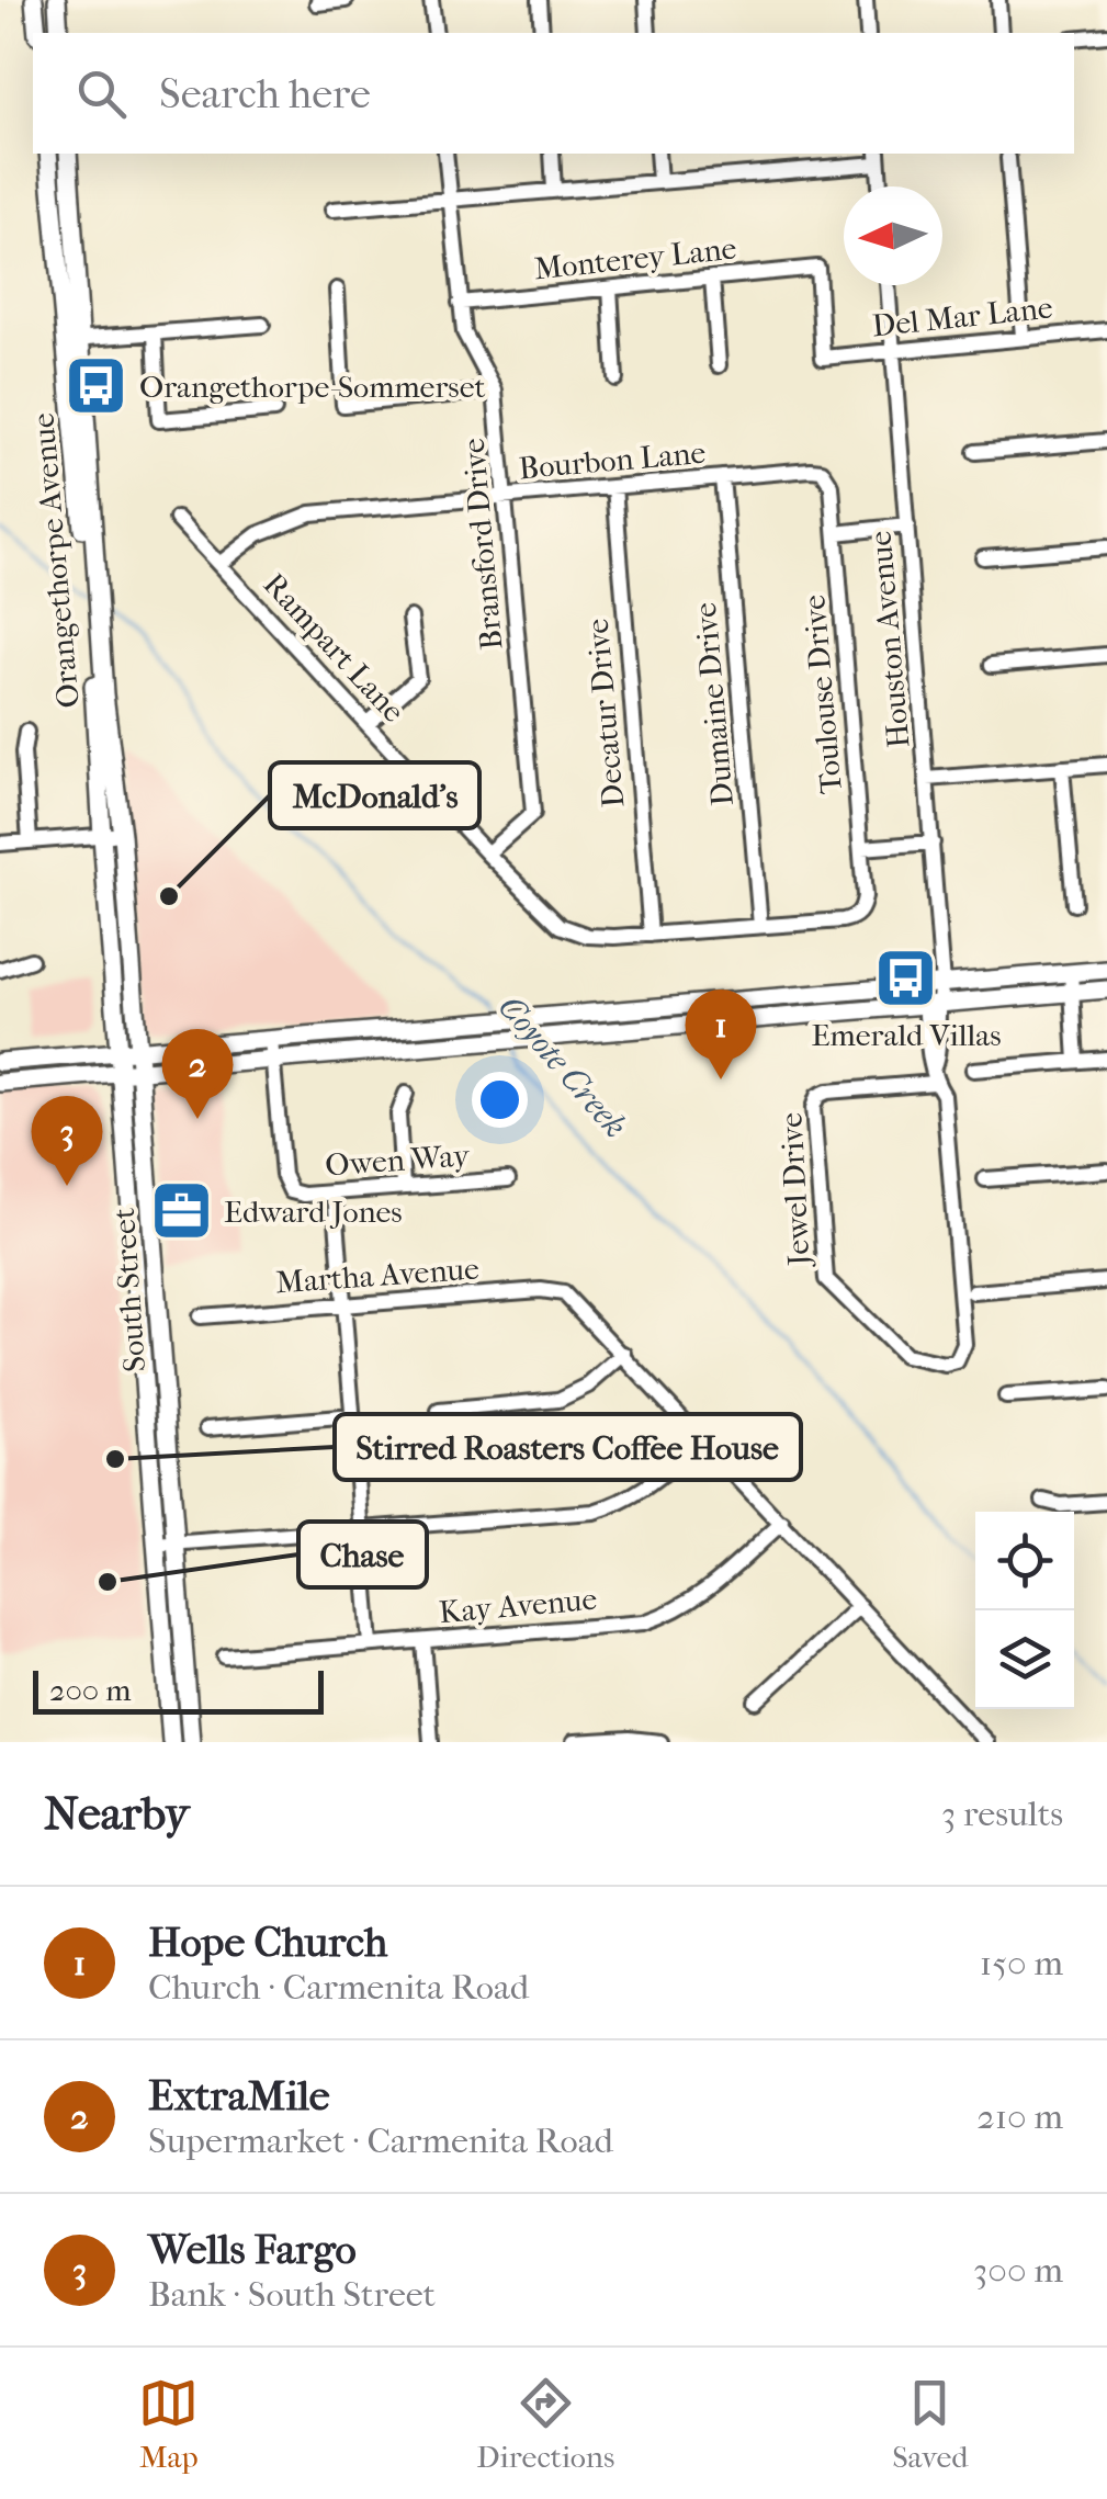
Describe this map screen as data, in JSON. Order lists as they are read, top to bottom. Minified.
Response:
{"streets":{"main road":["Orangethorpe Avenue","South Street"],"street":["Monterey Lane","Del Mar Lane","Bourbon Lane","Bransford Drive","Houston Avenue","Rampart Lane","Toulouse Drive","Dumaine Drive","Decatur Drive","Owen Way","Jewel Drive","Martha Avenue","Kay Avenue"]},"crossings":[["Monterey Lane","Del Mar Lane"],["Monterey Lane","Bransford Drive"],["Del Mar Lane","Houston Avenue"],["Bourbon Lane","Bransford Drive"],["Bourbon Lane","Rampart Lane"],["Bourbon Lane","Toulouse Drive"],["Bourbon Lane","Dumaine Drive"],["Bourbon Lane","Decatur Drive"],["Bransford Drive","Rampart Lane"],["Orangethorpe Avenue","South Street"],["Houston Avenue","Jewel Drive"],["Rampart Lane","Toulouse Drive"],["Rampart Lane","Dumaine Drive"],["Rampart Lane","Decatur Drive"]],"water":["Coyote Creek"],"places":{"bus stop":["Orangethorpe-Sommerset","Emerald Villas"],"other":["McDonald's","Stirred Roasters Coffee House","Chase"],"office":["Edward Jones"]},"scale_bar":"200 m","north":"left","page":{"search":"Search here","pins":["1","2","3"],"scale":"200 m","heading":["Nearby","3 results"],"list":[{"mark":"1","name":"Hope Church","note":"Church · Carmenita Road","value":"150 m"},{"mark":"2","name":"ExtraMile","note":"Supermarket · Carmenita Road","value":"210 m"},{"mark":"3","name":"Wells Fargo","note":"Bank · South Street","value":"300 m"}],"nav":["Map","Directions","Saved"]}}
